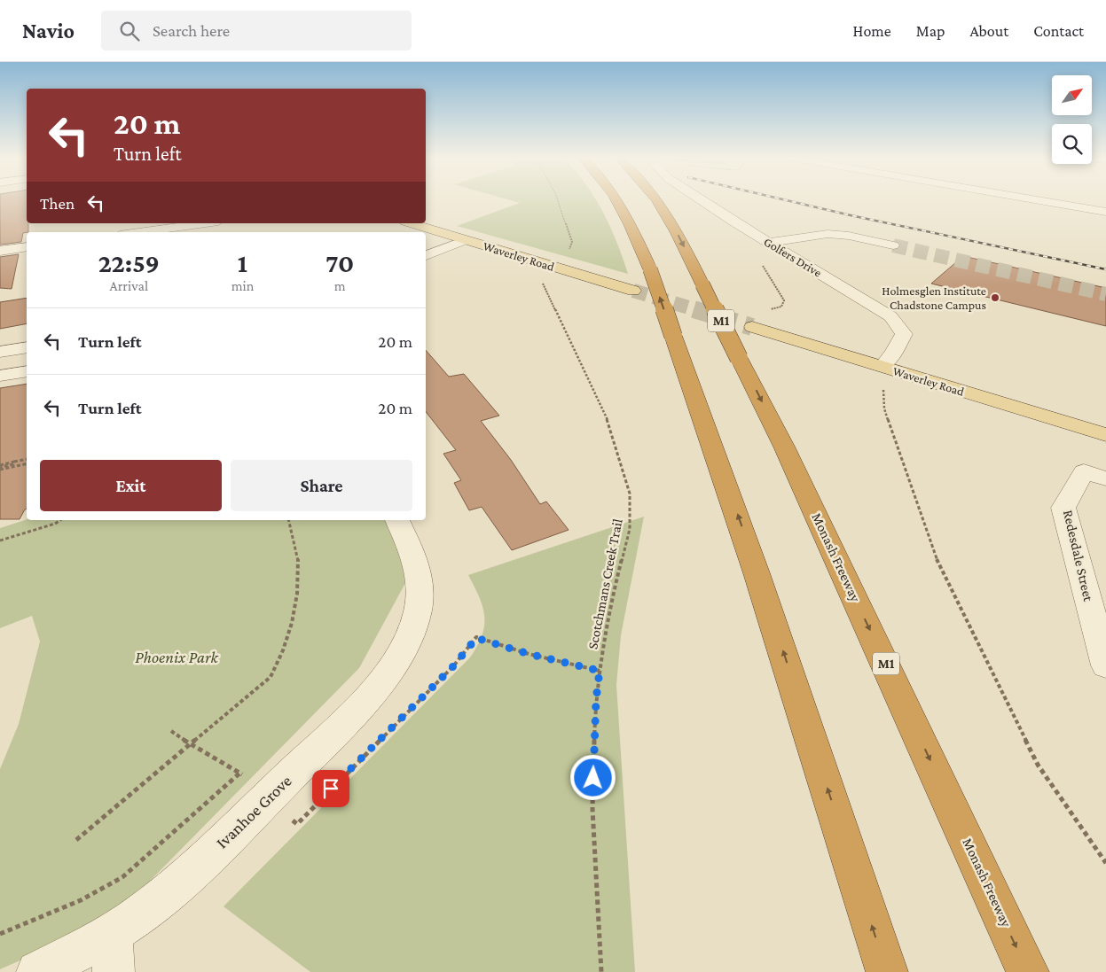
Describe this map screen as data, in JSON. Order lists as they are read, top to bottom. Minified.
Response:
{"streets":{"highway":["M1","Monash Freeway"],"main road":["Waverley Road"],"street":["Golfers Drive","Redesdale Street","Ivanhoe Grove"],"path":["Scotchmans Creek Trail"]},"crossings":[["Waverley Road","Golfers Drive"]],"parks":["Phoenix Park"],"places":["Holmesglen Institute Chadstone Campus"],"north":"top right","page":{"header":"Navio","search":"Search here","nav":["Home","Map","About","Contact"],"turn":["20 m","Turn left"],"then":"Then","eta":["22:59","Arrival","1","min","70","m"],"list":[{"name":"Turn left","value":"20 m"},{"name":"Turn left","value":"20 m"}],"buttons":["Exit","Share"]}}
